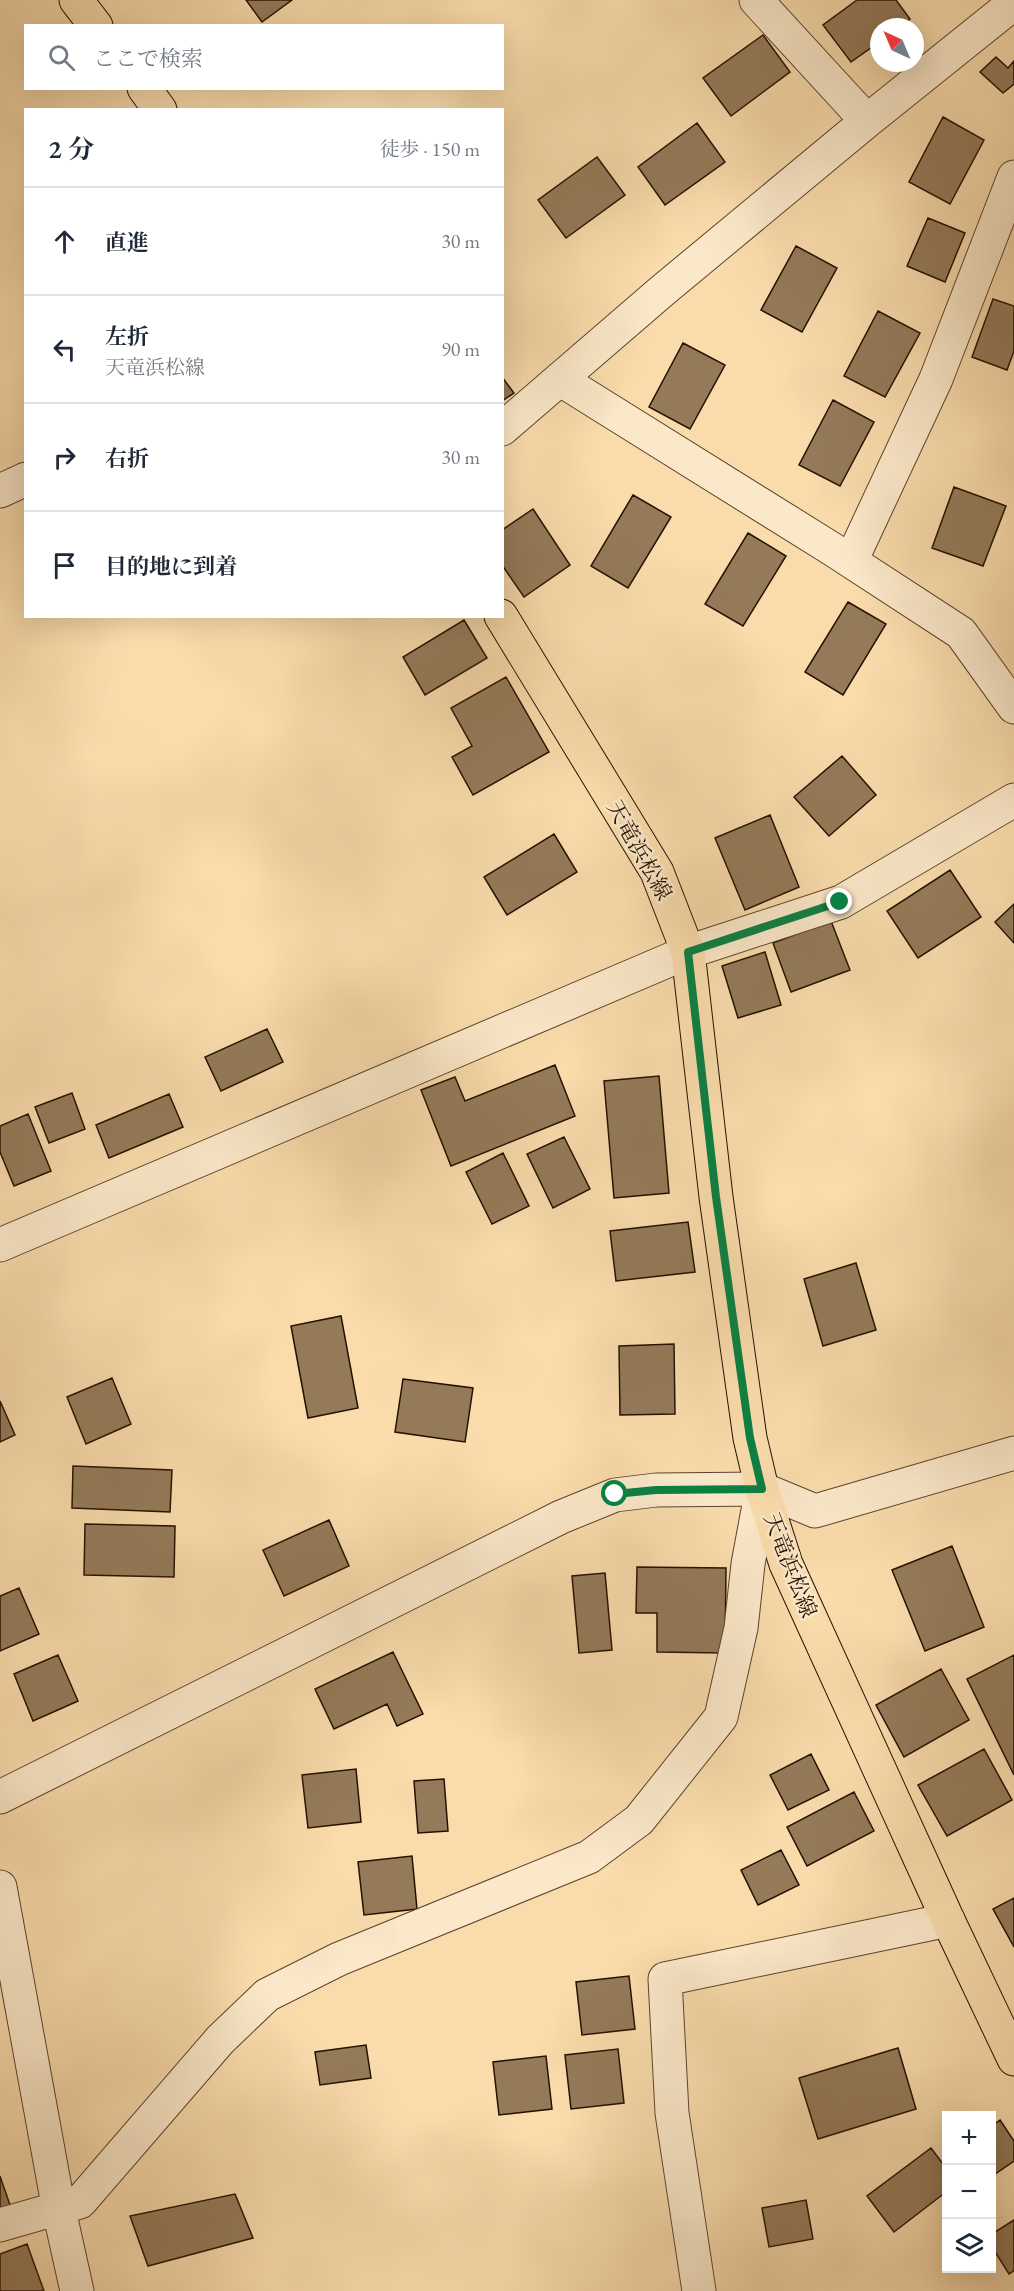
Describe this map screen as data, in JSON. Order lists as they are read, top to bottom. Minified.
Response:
{"streets":{"main road":["天竜浜松線"]},"north":"top left","page":{"search":"ここで検索","heading":["2 分","徒歩 · 150 m"],"list":[["直進","30 m"],["左折","天竜浜松線","90 m"],["右折","30 m"],"目的地に到着"],"map_buttons":["+","−"]}}
